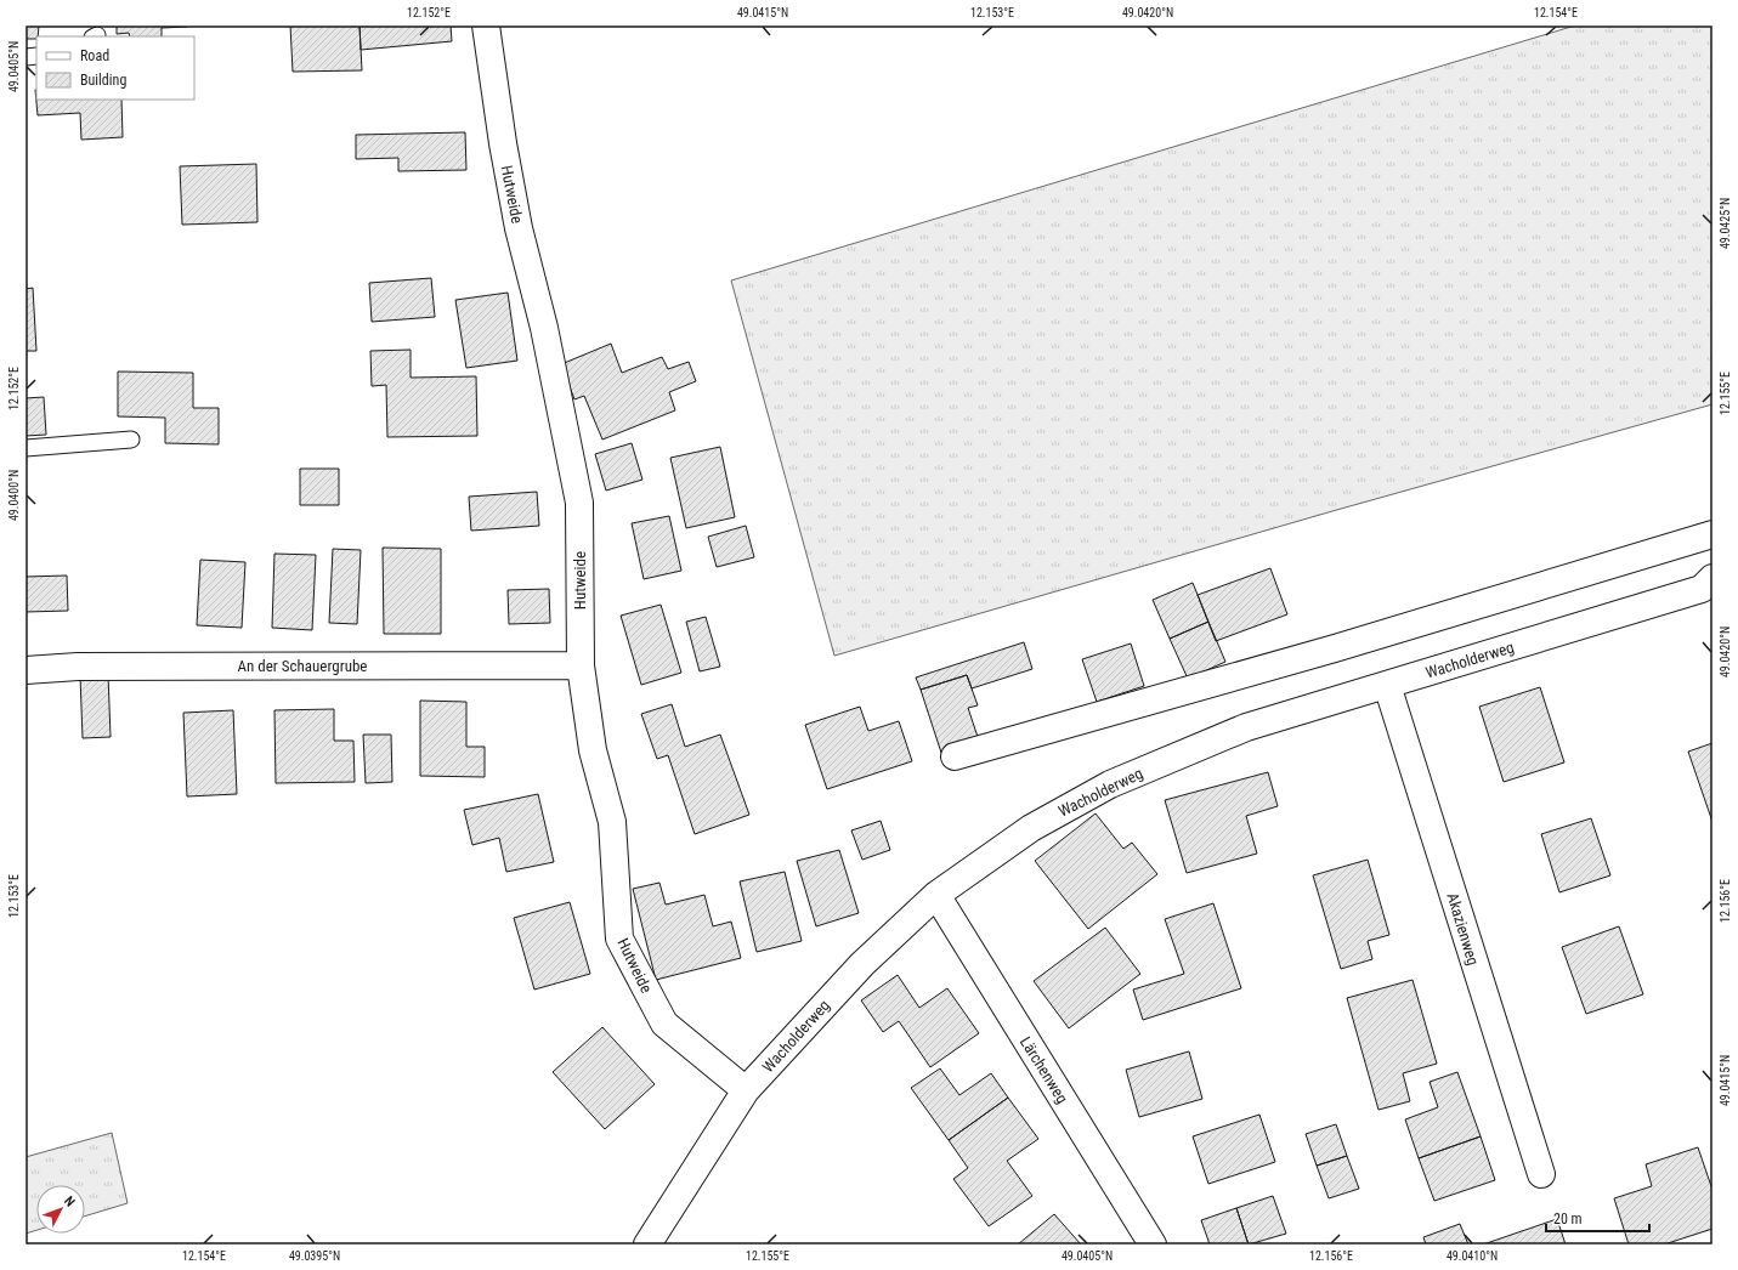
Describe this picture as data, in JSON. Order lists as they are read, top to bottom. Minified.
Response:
{"streets":{"street":["Hutweide","Wacholderweg","An der Schauergrube","Akazienweg","Lärchenweg"]},"crossings":[["Hutweide","Wacholderweg"],["Hutweide","An der Schauergrube"],["Wacholderweg","Akazienweg"],["Wacholderweg","Lärchenweg"]],"legend":["Road","Building"],"scale_bar":"20 m","north":"top right","coordinates":["12.152°E","49.0415°N","12.153°E","49.0420°N","12.154°E","49.0405°N","49.0425°N","12.155°E","49.0400°N","12.156°E","49.0395°N","49.0410°N"]}
